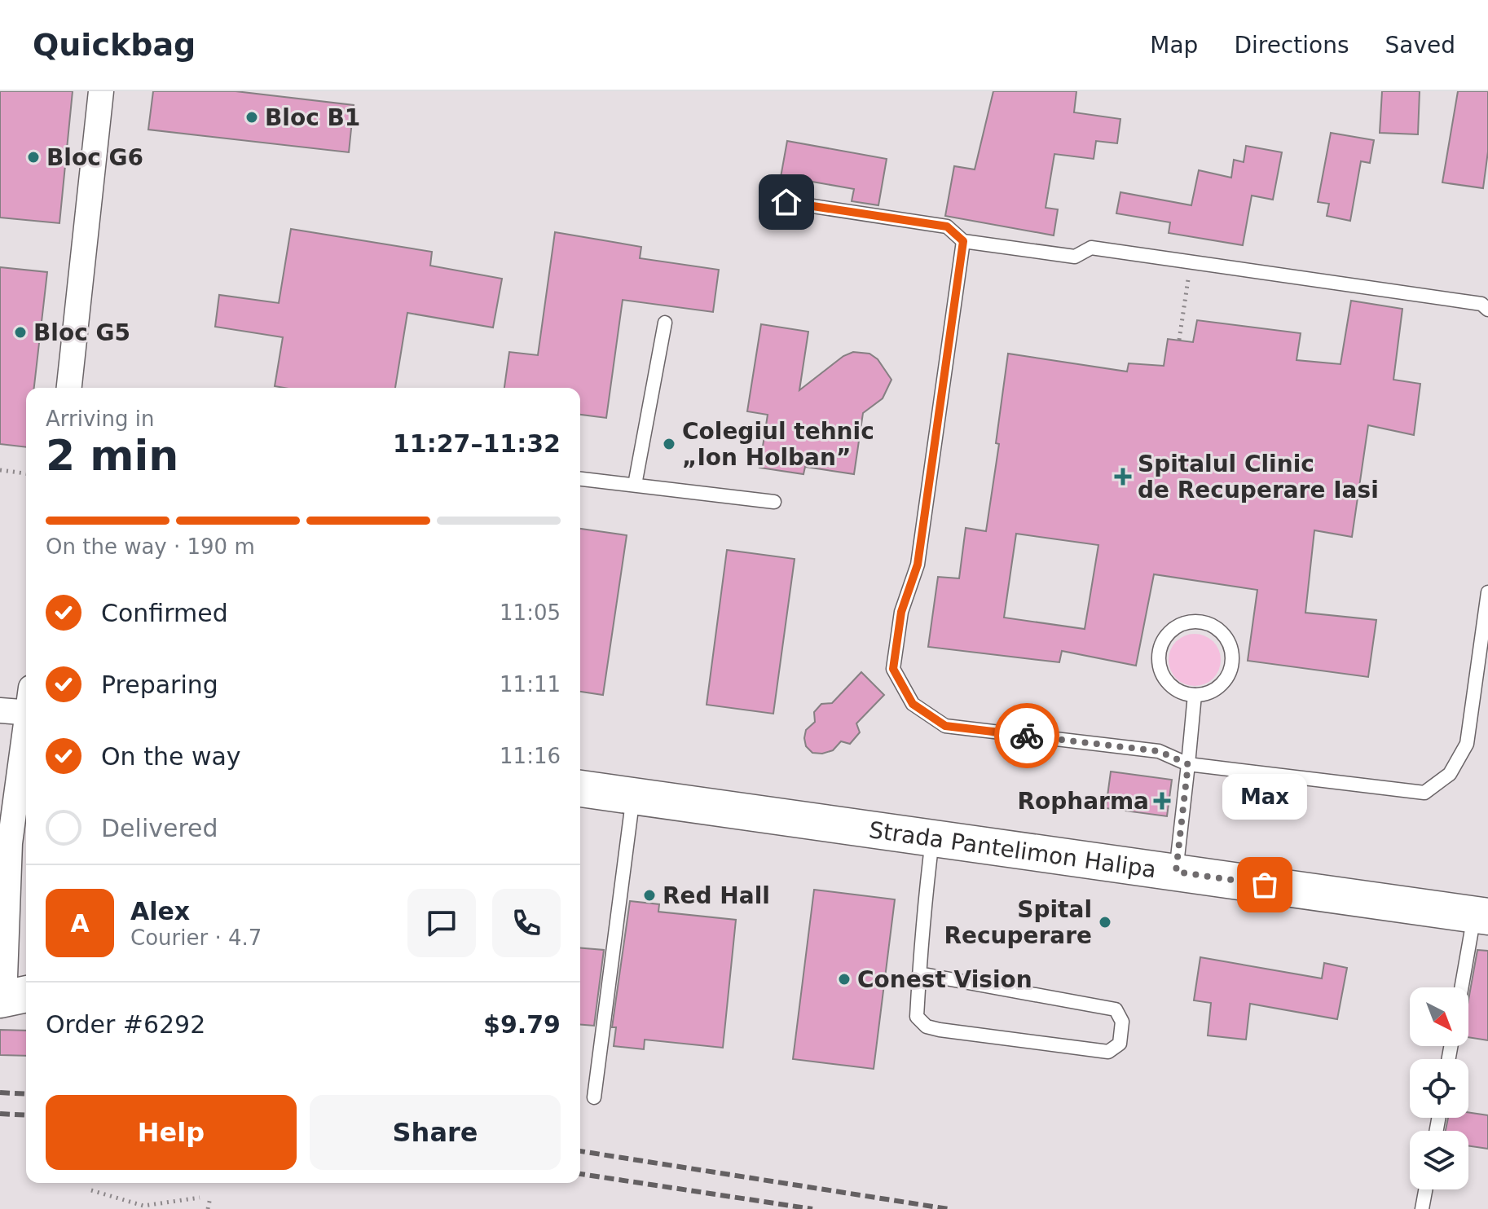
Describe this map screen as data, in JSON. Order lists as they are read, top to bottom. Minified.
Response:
{"streets":{"street":["Strada Pantelimon Halipa"]},"places":{"other":["Bloc B1","Bloc G6","Bloc G5","Colegiul tehnic „Ion Holban”","Max","Red Hall","Spital Recuperare","Conest Vision"],"health":["Spitalul Clinic de Recuperare Iasi","Ropharma"]},"north":"bottom right","page":{"header":"Quickbag","nav":["Map","Directions","Saved"],"heading":["2 min","Arriving in","11:27–11:32"],"panel":["Alex","Courier · 4.7","Order #6292","$9.79"],"bar":"On the way · 190 m","list":[["Confirmed","11:05"],["Preparing","11:11"],["On the way","11:16"],"Delivered"],"bubble":"Max","round":"A","buttons":["Help","Share"]}}
